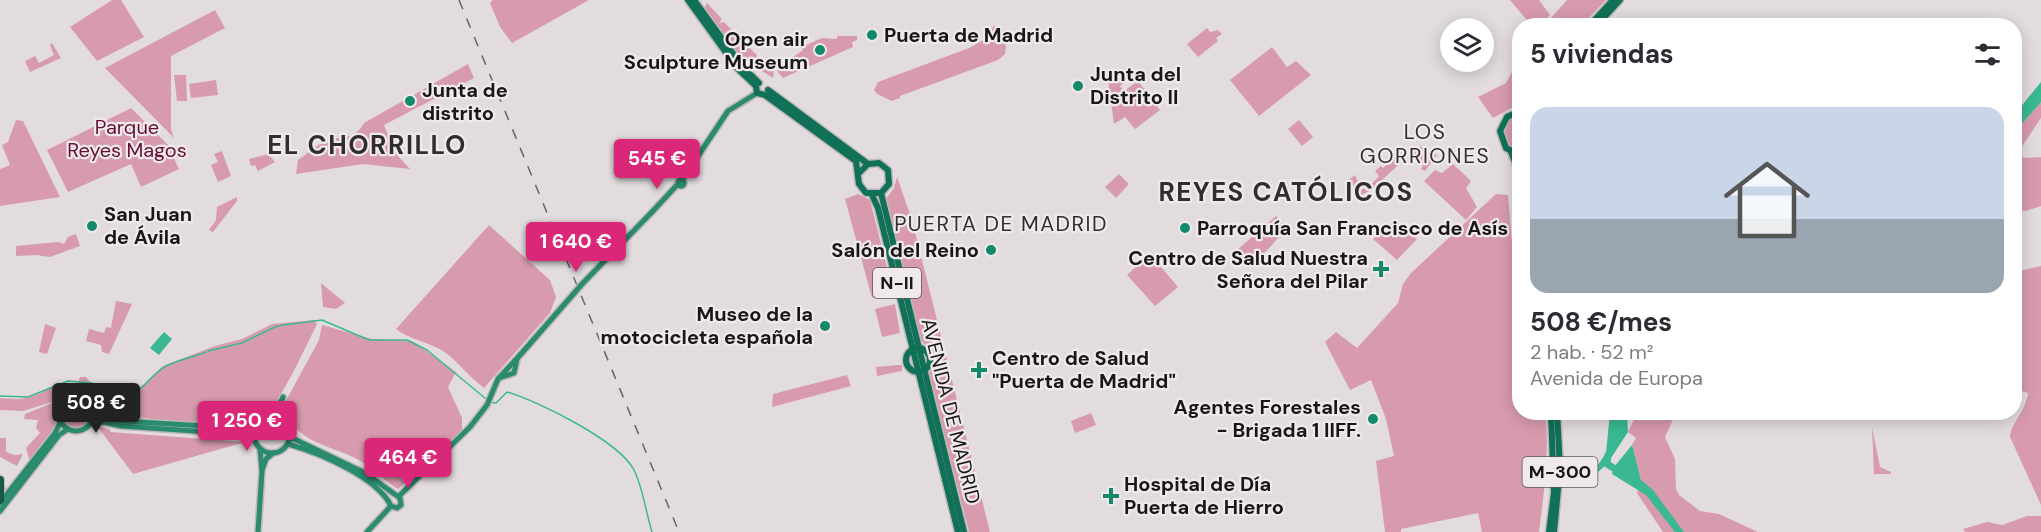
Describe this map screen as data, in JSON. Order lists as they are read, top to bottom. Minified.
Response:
{"streets":{"main road":["N-II","AVENIDA DE MADRID","M-300"]},"crossings":[["N-II","AVENIDA DE MADRID"]],"districts":["LOS GORRIONES","EL CHORRILLO","REYES CATÓLICOS","PUERTA DE MADRID"],"parks":["Parque Reyes Magos"],"places":{"other":["Puerta de Madrid","Open air Sculpture Museum","Junta del Distrito II","Junta de distrito","San Juan de Ávila","Parroquía San Francisco de Asís","Salón del Reino","Museo de la motocicleta española","Agentes Forestales - Brigada 1 IIFF."],"health":["Centro de Salud Nuestra Señora del Pilar","Centro de Salud \"Puerta de Madrid\"","Hospital de Día Puerta de Hierro"]},"page":{"heading":"5 viviendas","list":[{"name":"508 €/mes","note":"2 hab. · 52 m² · Avenida de Europa"}],"price":["545 €","1 640 €","508 €","1 250 €","464 €"]}}
